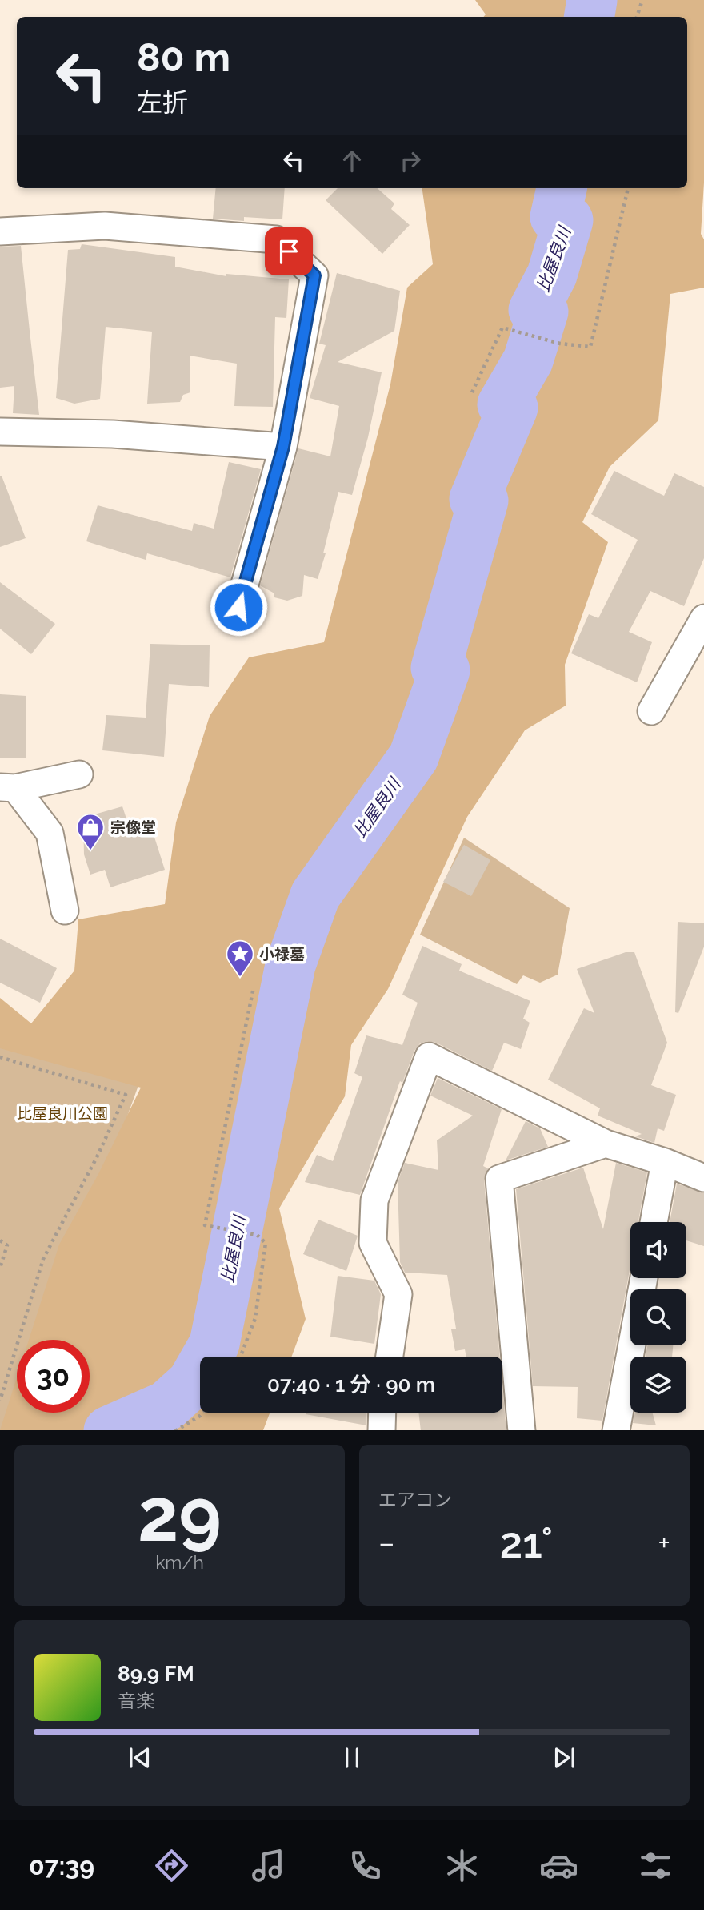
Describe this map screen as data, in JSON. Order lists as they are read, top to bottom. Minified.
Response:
{"water":["比屋良川"],"parks":["比屋良川公園"],"places":{"shop":["宗像堂"],"place":["小禄墓"]},"page":{"turn":["80 m","左折"],"limit":"30","trip":"07:40 · 1 分 · 90 m","tile":[["29","km/h"],"エアコン"],"heat":["−","21°","+"],"song":["89.9 FM","音楽"],"tabs":"07:39"}}
